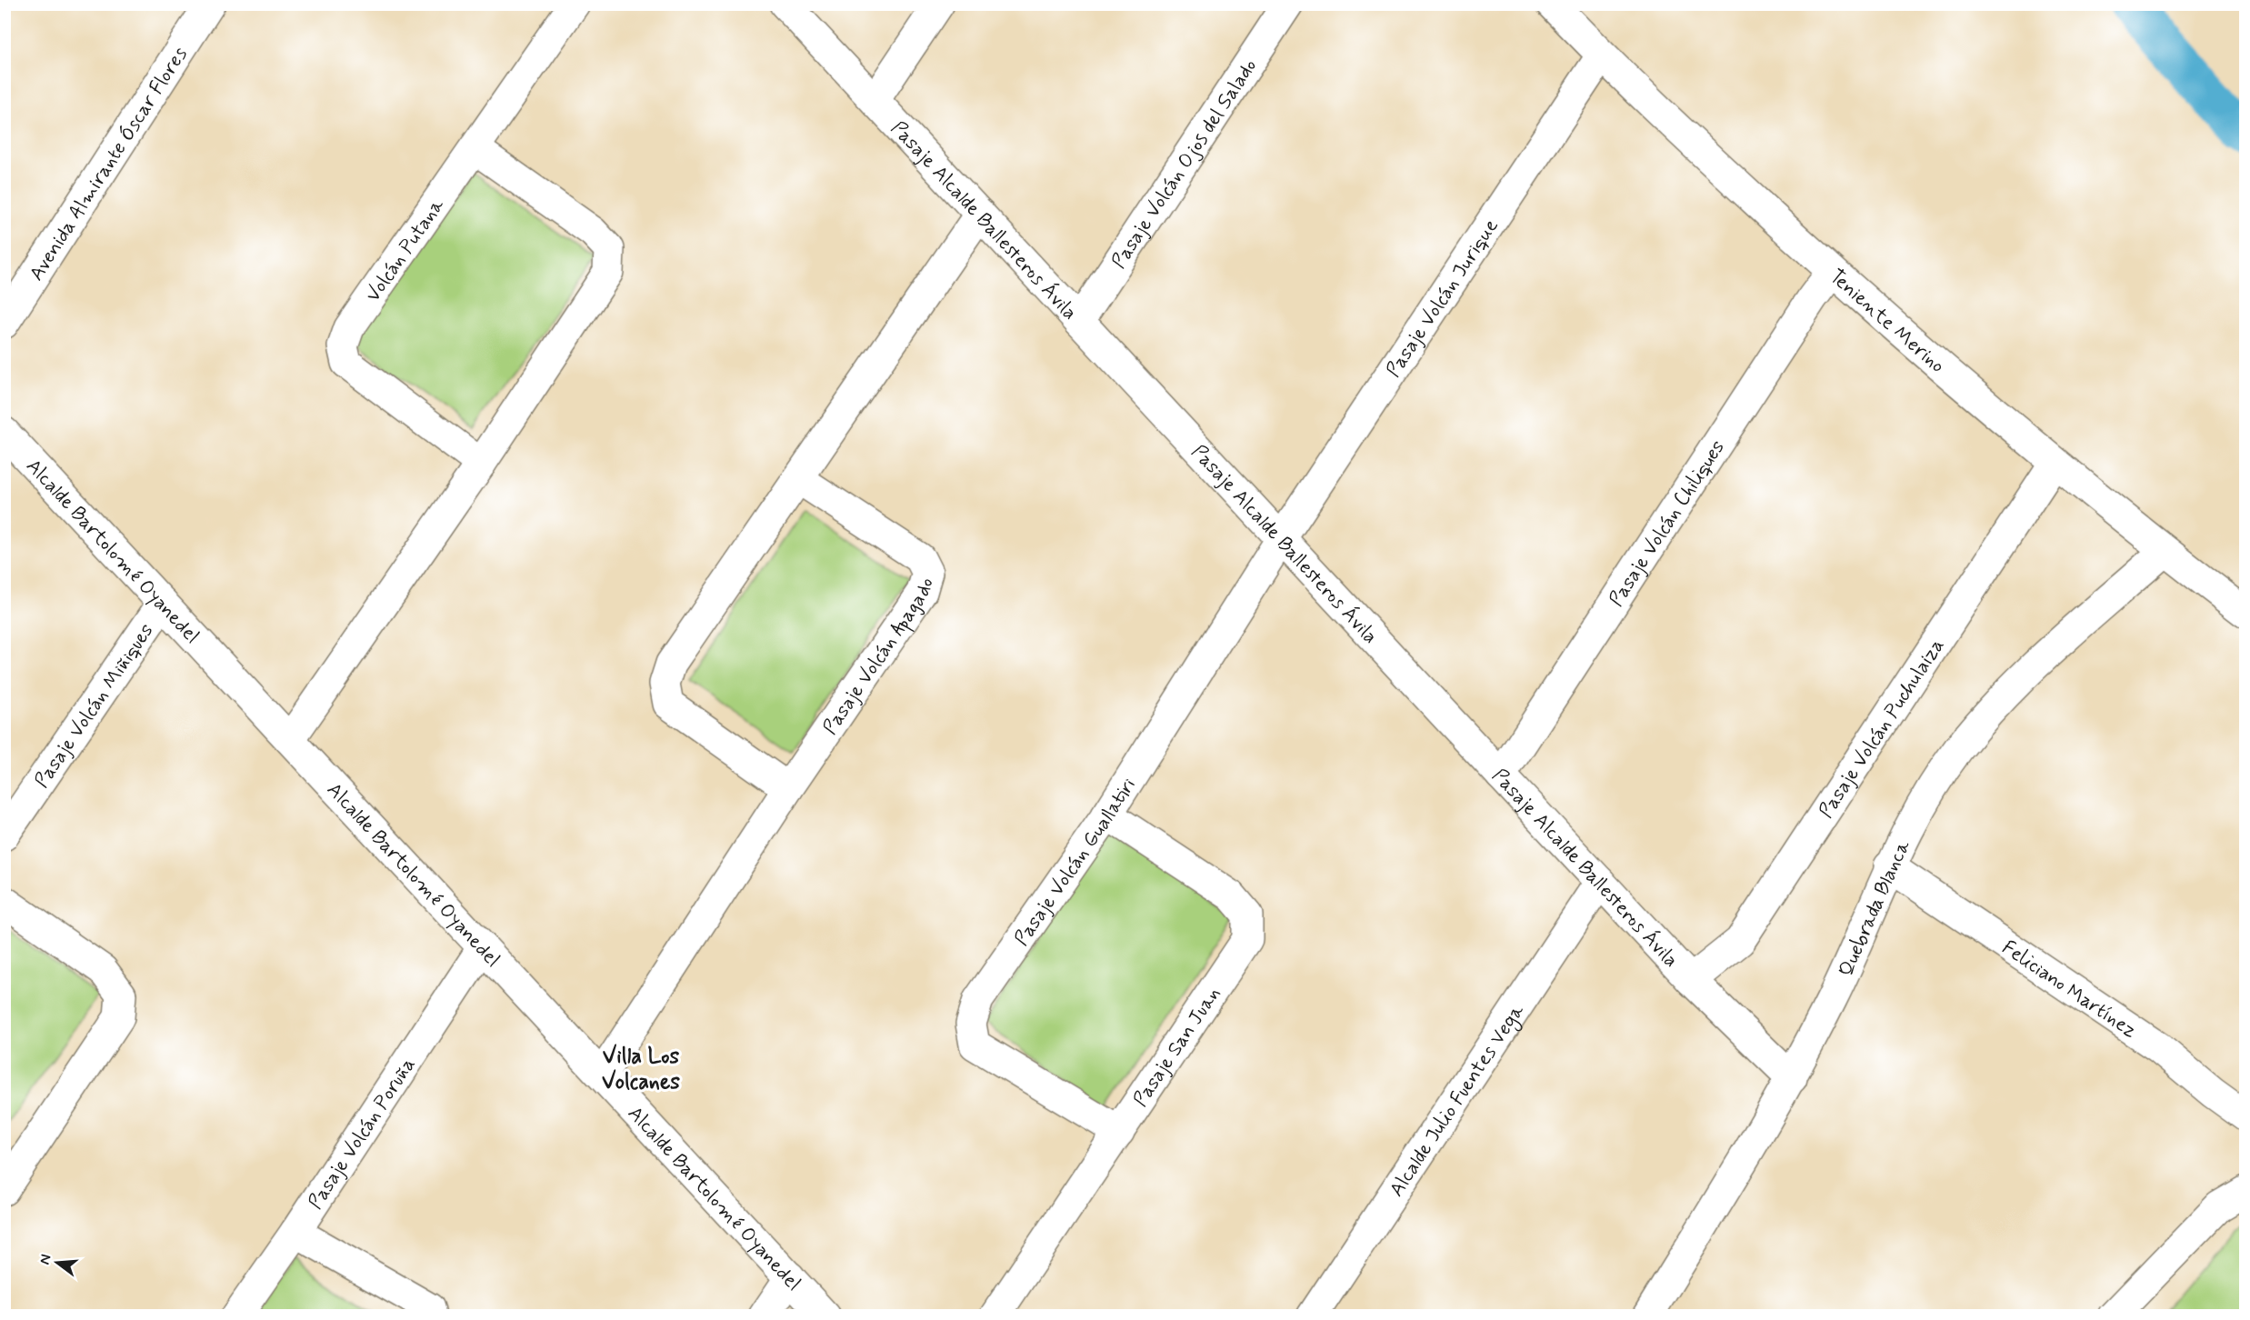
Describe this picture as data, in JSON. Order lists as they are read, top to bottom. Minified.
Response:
{"streets":{"street":["Pasaje Volcán Ojos del Salado","Avenida Almirante Óscar Flores","Pasaje Alcalde Ballesteros Ávila","Volcán Putana","Pasaje Volcán Jurique","Teniente Merino","Pasaje Volcán Chiliques","Alcalde Bartolomé Oyanedel","Pasaje Volcán Apagado","Pasaje Volcán Miñiques","Pasaje Volcán Puchulaiza","Pasaje Volcán Guallatiri","Quebrada Blanca","Feliciano Martínez","Pasaje San Juan","Alcalde Julio Fuentes Vega","Pasaje Volcán Poruña"]},"crossings":[["Pasaje Volcán Ojos del Salado","Pasaje Alcalde Ballesteros Ávila"],["Pasaje Alcalde Ballesteros Ávila","Pasaje Volcán Jurique"],["Pasaje Alcalde Ballesteros Ávila","Pasaje Volcán Chiliques"],["Pasaje Alcalde Ballesteros Ávila","Pasaje Volcán Puchulaiza"],["Pasaje Alcalde Ballesteros Ávila","Pasaje Volcán Guallatiri"],["Pasaje Alcalde Ballesteros Ávila","Quebrada Blanca"],["Pasaje Alcalde Ballesteros Ávila","Alcalde Julio Fuentes Vega"],["Pasaje Volcán Jurique","Teniente Merino"],["Pasaje Volcán Jurique","Pasaje Volcán Guallatiri"],["Teniente Merino","Pasaje Volcán Chiliques"],["Teniente Merino","Pasaje Volcán Puchulaiza"],["Teniente Merino","Quebrada Blanca"],["Alcalde Bartolomé Oyanedel","Pasaje Volcán Apagado"],["Alcalde Bartolomé Oyanedel","Pasaje Volcán Miñiques"],["Alcalde Bartolomé Oyanedel","Pasaje Volcán Poruña"],["Pasaje Volcán Guallatiri","Pasaje San Juan"],["Quebrada Blanca","Feliciano Martínez"]],"districts":["Villa Los Volcanes"],"north":"left"}
